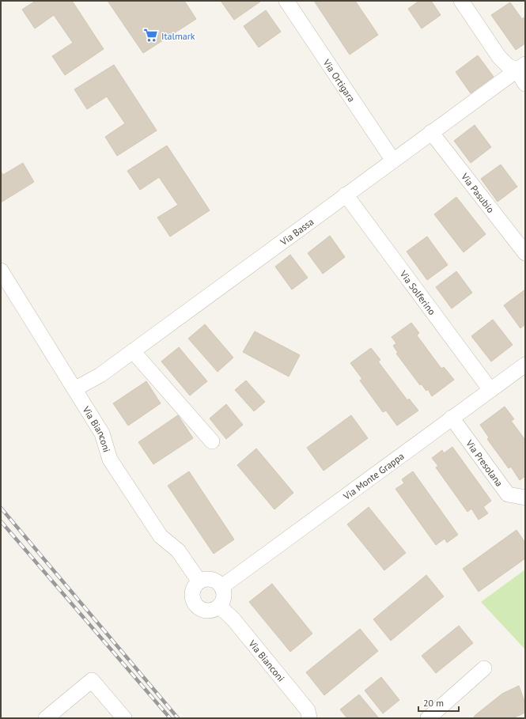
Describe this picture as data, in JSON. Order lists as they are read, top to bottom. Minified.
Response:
{"streets":{"street":["Via Ortigara","Via Pasubio","Via Bassa","Via Solferino","Via Bianconi","Via Presolana","Via Monte Grappa"]},"crossings":[["Via Ortigara","Via Bassa"],["Via Pasubio","Via Bassa"],["Via Bassa","Via Solferino"],["Via Bassa","Via Bianconi"],["Via Solferino","Via Monte Grappa"],["Via Bianconi","Via Monte Grappa"],["Via Presolana","Via Monte Grappa"]],"places":{"supermarket":["Italmark"]},"scale_bar":"20 m"}
